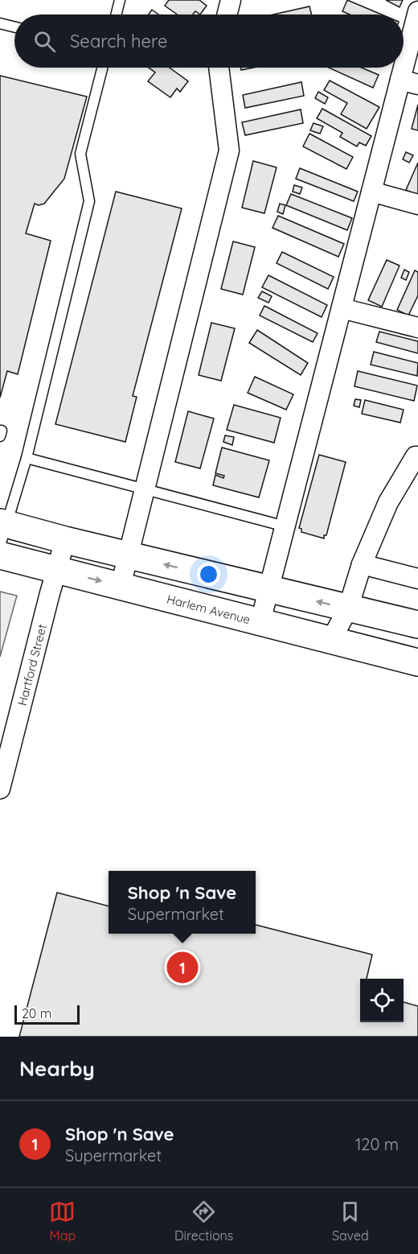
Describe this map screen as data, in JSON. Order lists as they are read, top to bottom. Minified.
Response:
{"streets":{"main road":["Harlem Avenue"],"street":["Hartford Street"]},"crossings":[["Harlem Avenue","Hartford Street"]],"scale_bar":"20 m","page":{"search":"Search here","popup":["Shop 'n Save","Supermarket"],"pins":"1","scale":"20 m","heading":"Nearby","list":[{"mark":"1","name":"Shop 'n Save","note":"Supermarket","value":"120 m"}],"nav":["Map","Directions","Saved"]}}
